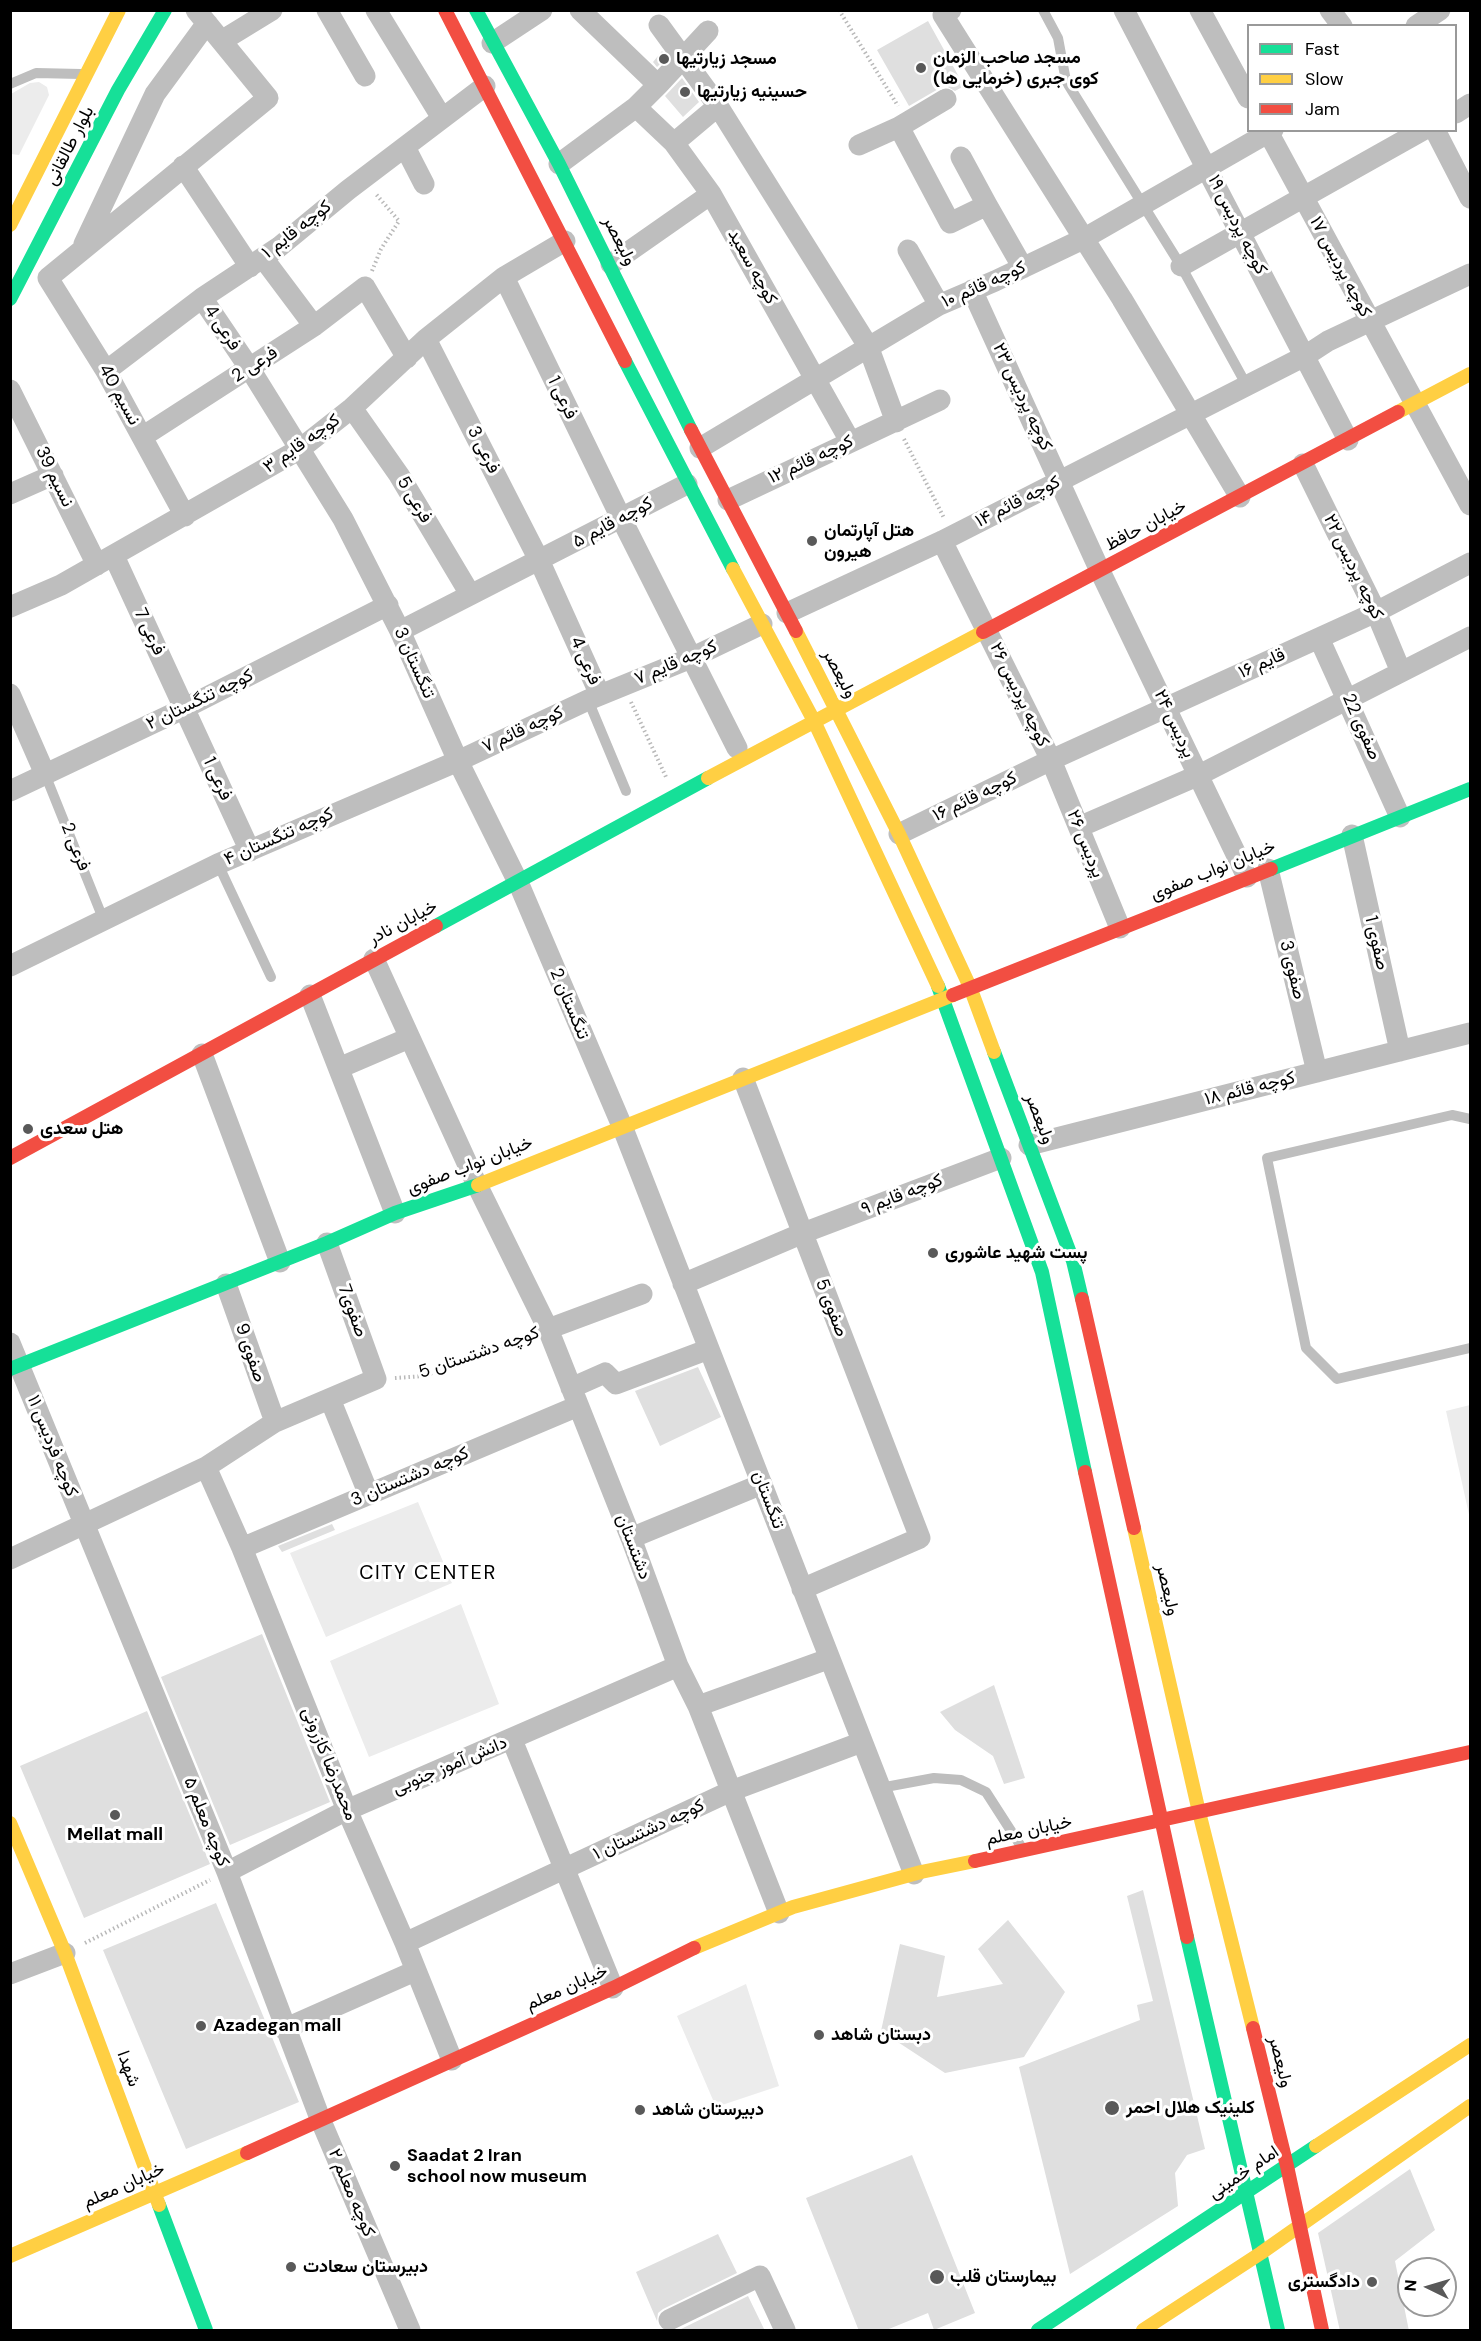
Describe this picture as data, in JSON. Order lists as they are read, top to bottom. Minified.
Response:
{"streets":{"street":["بلوار طالقانی","کوچه پردیس ۱۹","کوچه قایم ۱","ولیعصر","کوچه سعید","کوچه پردیس ۱۷","کوچه قائم ۱۰","فرعی 4","فرعی 2","نسیم 40","کوچه پردیس ۲۳","فرعی 1","کوچه قایم ۳","فرعی 3","کوچه قائم ۱۲","نسیم 39","فرعی 5","کوچه قائم ۱۴","کوچه قایم ۵","خیابان حافظ","کوچه پردیس ۲۲","فرعی 7","تنگستان 3","کوچه قایم ۷","قایم ۱۶","کوچه پردیس ۲۶","کوچه تنگستان ۲","پردیس ۲۴","صفوی 22","کوچه قائم ۷","کوچه قائم ۱۶","کوچه تنگستان ۴","پردیس ۲۶","خیابان نواب صفوی","خیابان نادر","صفوی 1","صفوی 3","تنگستان 2","کوچه قائم ۱۸","کوچه قایم ۹","صفوی 5","صفوی7","صفوی 9","کوچه فردیس ۱۱","کوچه دشتستان 3","تنگستان","دشتستان","محمدرضا کازرونی","دانش آموز جنوبی","کوچه معلم ۵","کوچه دشتستان ۱","خیابان معلم","شهدا","امام خمینی","کوچه معلم ۲"],"path":["کوچه دشتستان 5"]},"crossings":[["کوچه پردیس ۱۹","کوچه قائم ۱۰"],["کوچه پردیس ۱۹","کوچه قائم ۱۴"],["کوچه پردیس ۱۹","خیابان حافظ"],["کوچه قایم ۱","ولیعصر"],["کوچه قایم ۱","فرعی 4"],["کوچه قایم ۱","نسیم 40"],["ولیعصر","کوچه قائم ۱۰"],["ولیعصر","کوچه قایم ۳"],["ولیعصر","کوچه قائم ۱۲"],["ولیعصر","کوچه قائم ۱۴"],["ولیعصر","کوچه قایم ۵"],["ولیعصر","خیابان حافظ"],["ولیعصر","کوچه قایم ۷"],["ولیعصر","کوچه قائم ۱۶"],["ولیعصر","خیابان نواب صفوی"],["ولیعصر","خیابان نادر"],["ولیعصر","کوچه قائم ۱۸"],["ولیعصر","کوچه قایم ۹"],["ولیعصر","خیابان معلم"],["ولیعصر","امام خمینی"],["کوچه سعید","کوچه قائم ۱۰"],["کوچه سعید","کوچه قائم ۱۲"],["کوچه پردیس ۱۷","کوچه قائم ۱۴"],["کوچه پردیس ۱۷","خیابان حافظ"],["کوچه قائم ۱۰","کوچه پردیس ۲۳"],["فرعی 4","فرعی 2"],["فرعی 4","کوچه قایم ۳"],["فرعی 4","فرعی 3"],["فرعی 4","کوچه قایم ۵"],["فرعی 4","تنگستان 3"],["فرعی 4","کوچه قایم ۷"],["فرعی 4","کوچه قائم ۷"],["فرعی 2","نسیم 40"],["فرعی 2","کوچه تنگستان ۲"],["فرعی 2","کوچه تنگستان ۴"],["نسیم 40","کوچه قایم ۳"],["کوچه پردیس ۲۳","کوچه قائم ۱۴"],["کوچه پردیس ۲۳","خیابان حافظ"],["کوچه پردیس ۲۳","پردیس ۲۴"],["فرعی 1","کوچه قایم ۳"],["فرعی 1","کوچه قایم ۵"],["فرعی 1","فرعی 7"],["فرعی 1","کوچه تنگستان ۲"],["فرعی 1","کوچه تنگستان ۴"],["کوچه قایم ۳","فرعی 3"],["کوچه قایم ۳","نسیم 39"],["کوچه قایم ۳","فرعی 5"],["کوچه قایم ۳","فرعی 7"],["کوچه قایم ۳","تنگستان 3"],["فرعی 3","کوچه قایم ۵"],["نسیم 39","فرعی 7"],["فرعی 5","کوچه قایم ۵"],["کوچه قائم ۱۴","کوچه پردیس ۲۶"],["کوچه قایم ۵","تنگستان 3"],["خیابان حافظ","کوچه پردیس ۲۲"],["خیابان حافظ","کوچه پردیس ۲۶"],["خیابان حافظ","پردیس ۲۴"],["خیابان حافظ","خیابان نادر"],["کوچه پردیس ۲۲","قایم ۱۶"],["فرعی 7","کوچه تنگستان ۲"],["تنگستان 3","کوچه تنگستان ۲"],["تنگستان 3","کوچه قائم ۷"],["تنگستان 3","کوچه تنگستان ۴"],["تنگستان 3","خیابان نادر"],["تنگستان 3","تنگستان 2"],["کوچه قایم ۷","کوچه قائم ۷"],["قایم ۱۶","کوچه پردیس ۲۶"],["قایم ۱۶","پردیس ۲۴"],["قایم ۱۶","صفوی 22"],["قایم ۱۶","کوچه قائم ۱۶"],["قایم ۱۶","پردیس ۲۶"],["کوچه پردیس ۲۶","کوچه قائم ۱۶"],["کوچه پردیس ۲۶","پردیس ۲۶"],["پردیس ۲۴","خیابان نواب صفوی"],["صفوی 22","خیابان نواب صفوی"],["کوچه قائم ۷","کوچه تنگستان ۴"],["کوچه قائم ۱۶","پردیس ۲۶"],["پردیس ۲۶","خیابان نواب صفوی"],["خیابان نواب صفوی","صفوی 1"],["خیابان نواب صفوی","صفوی 3"],["خیابان نواب صفوی","تنگستان 2"],["خیابان نواب صفوی","صفوی 5"],["خیابان نواب صفوی","صفوی7"],["خیابان نواب صفوی","صفوی 9"],["خیابان نواب صفوی","کوچه فردیس ۱۱"],["خیابان نواب صفوی","تنگستان"],["خیابان نواب صفوی","دشتستان"],["خیابان نادر","تنگستان 2"],["خیابان نادر","دشتستان"],["صفوی 1","کوچه قائم ۱۸"],["صفوی 3","کوچه قائم ۱۸"],["تنگستان 2","تنگستان"],["کوچه قایم ۹","صفوی 5"],["کوچه قایم ۹","تنگستان"],["صفوی 5","تنگستان"],["صفوی7","کوچه دشتستان 5"],["کوچه دشتستان 5","دشتستان"],["کوچه فردیس ۱۱","کوچه معلم ۵"],["کوچه دشتستان 3","تنگستان"],["کوچه دشتستان 3","دشتستان"],["کوچه دشتستان 3","محمدرضا کازرونی"],["تنگستان","خیابان معلم"],["دشتستان","دانش آموز جنوبی"],["دشتستان","کوچه دشتستان ۱"],["دشتستان","خیابان معلم"],["محمدرضا کازرونی","دانش آموز جنوبی"],["محمدرضا کازرونی","کوچه دشتستان ۱"],["محمدرضا کازرونی","خیابان معلم"],["دانش آموز جنوبی","کوچه معلم ۵"],["کوچه معلم ۵","خیابان معلم"],["کوچه معلم ۵","کوچه معلم ۲"],["خیابان معلم","شهدا"],["خیابان معلم","کوچه معلم ۲"]],"districts":["CITY CENTER"],"places":["مسجد زیارتیها","مسجد صاحب الزمان (خرمایی ها) کوی جبری","حسینیه زیارتیها","هتل آپارتمان هیرون","هتل سعدی","پست شهید عاشوری","Mellat mall","Azadegan mall","دبستان شاهد","کلینیک هلال احمر","دبیرستان شاهد","Saadat 2 Iran school now museum","دبیرستان سعادت","بیمارستان قلب","دادگستری"],"legend":["Fast","Slow","Jam"],"north":"left"}
